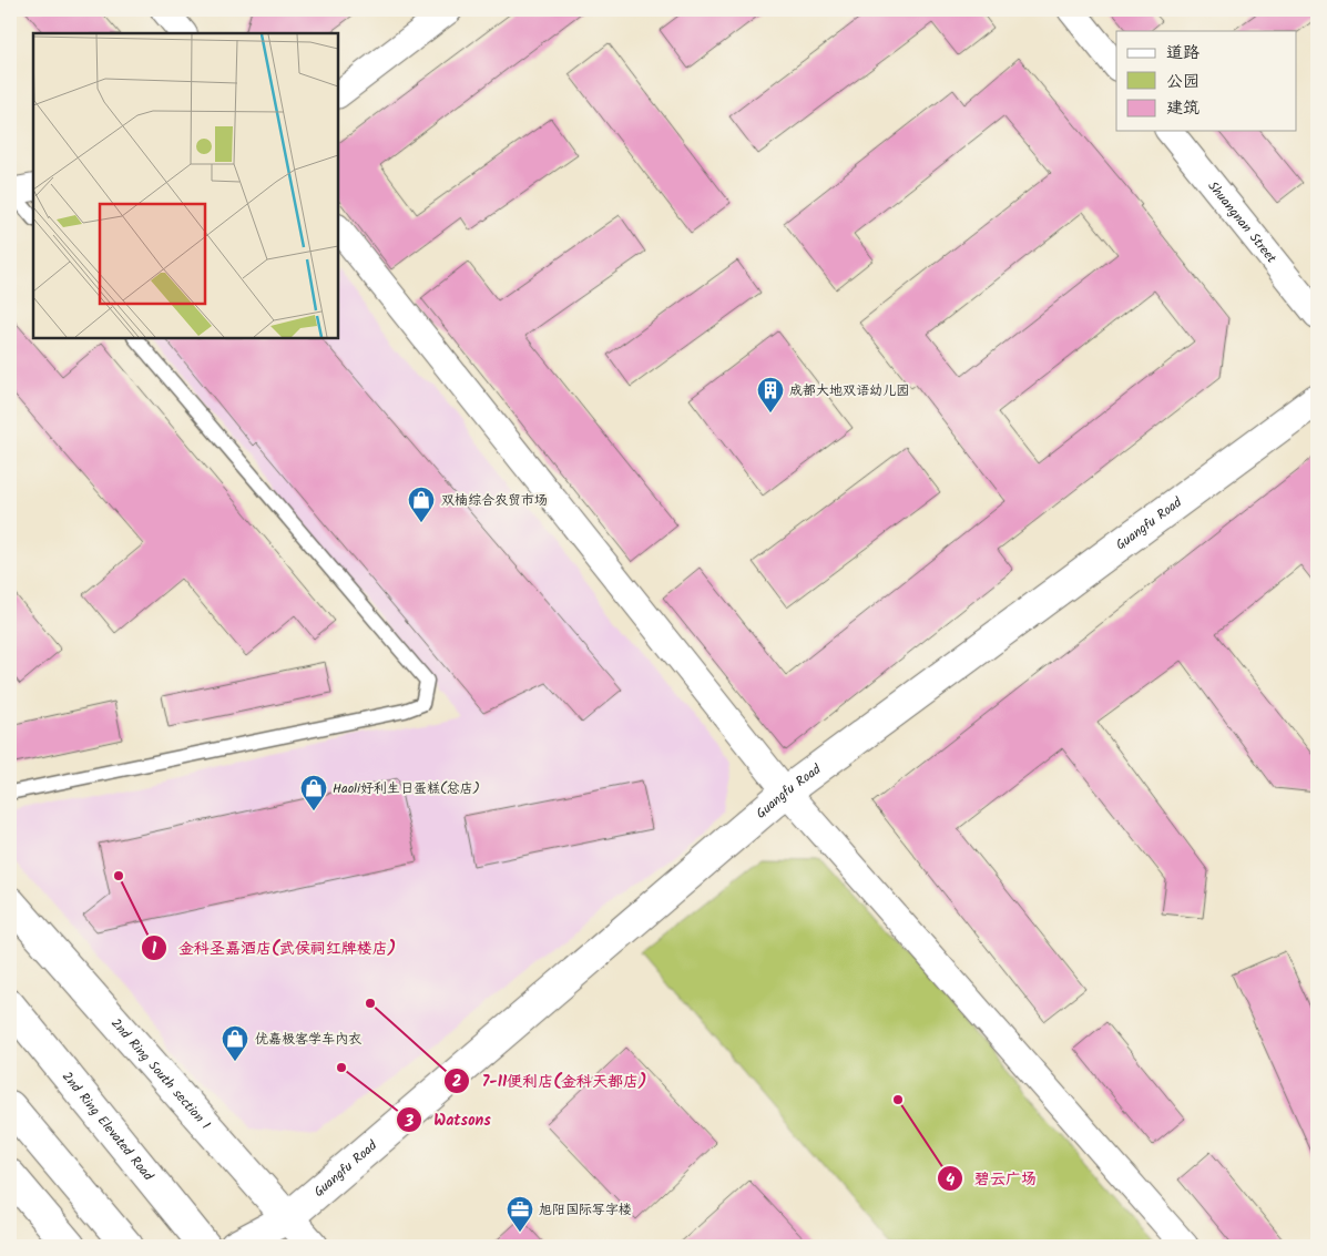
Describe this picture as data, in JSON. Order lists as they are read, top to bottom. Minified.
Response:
{"streets":{"main road":["Guangfu Road","2nd Ring South section 1","2nd Ring Elevated Road"],"street":["Shuangnan Street"]},"crossings":[["Guangfu Road","2nd Ring South section 1"]],"places":{"building":["成都大地双语幼儿园"],"shop":["双楠综合农贸市场","Haoli好利生日蛋糕(总店)","优嘉极客学车内衣"],"other":["金科圣嘉酒店(武侯祠红牌楼店)","7-11便利店(金科天都店)","Watsons","碧云广场"],"office":["旭阳国际写字楼"]},"legend":["道路","公园","建筑"]}
